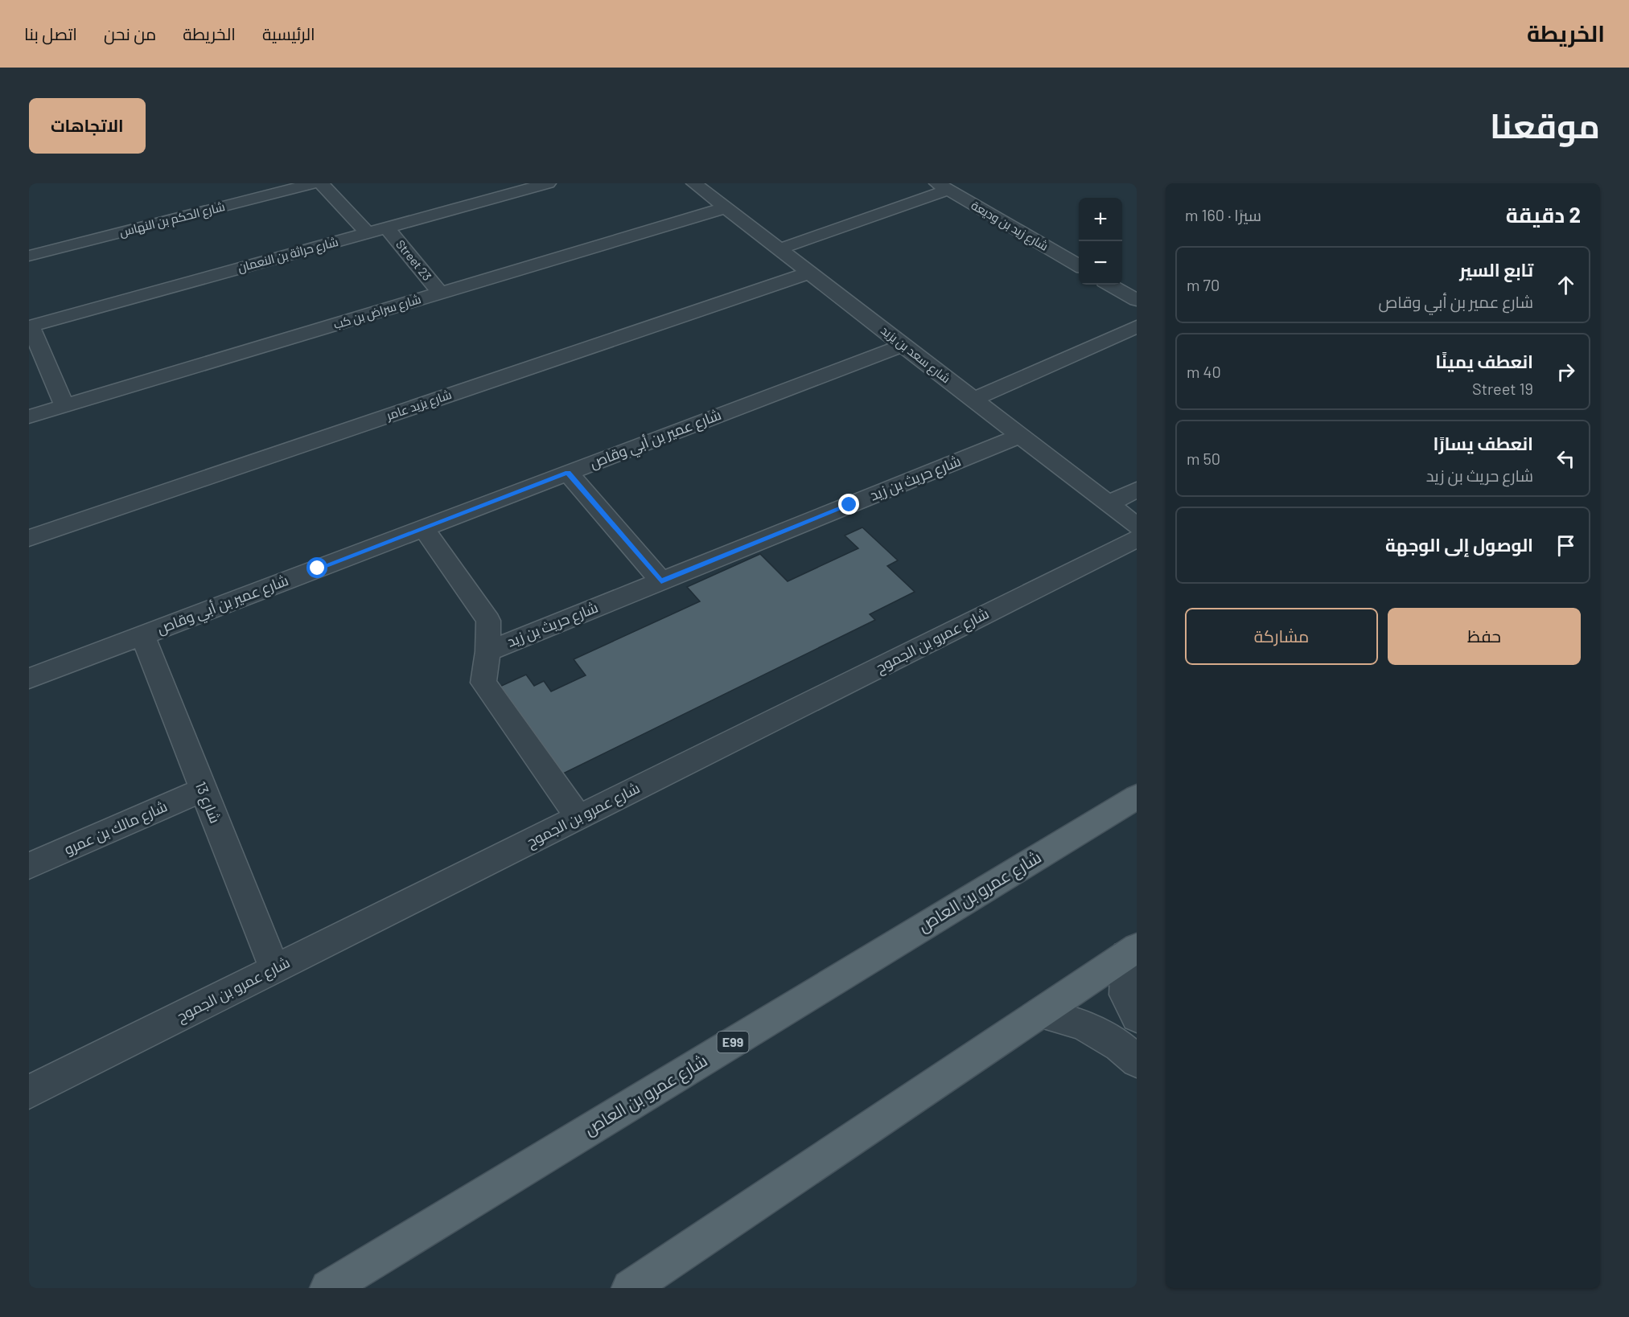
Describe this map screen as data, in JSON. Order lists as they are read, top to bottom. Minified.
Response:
{"streets":{"main road":["شارع عمرو بن العاص","E99"],"street":["شارع الحكم بن النهاس","شارع زيد بن وديعة","شارع حراثة بن النعمان","Street 23","شارع سراض بن كب","شارع سعد بن يزيد","شارع يزيد عامر","شارع عمير بن أبي وقاص","شارع حريث بن زيد","شارع عمرو بن الجموح","شارع 13","شارع مالك بن عمرو"]},"crossings":[["شارع حراثة بن النعمان","Street 23"],["Street 23","شارع سراض بن كب"],["شارع سراض بن كب","شارع سعد بن يزيد"],["شارع سعد بن يزيد","شارع يزيد عامر"],["شارع سعد بن يزيد","شارع عمير بن أبي وقاص"],["شارع سعد بن يزيد","شارع حريث بن زيد"],["شارع عمير بن أبي وقاص","شارع 13"],["شارع عمرو بن الجموح","شارع 13"],["شارع 13","شارع مالك بن عمرو"]],"page":{"header":"الخريطة","nav":["الرئيسية","الخريطة","من نحن","اتصل بنا"],"title":"موقعنا","buttons":["الاتجاهات",["حفظ","مشاركة"]],"heading":["2 دقيقة","سيرًا · 160 m"],"map_buttons":["+","−"],"list":[["تابع السير","شارع عمير بن أبي وقاص","70 m"],["انعطف يمينًا","Street 19","40 m"],["انعطف يسارًا","شارع حريث بن زيد","50 m"],"الوصول إلى الوجهة"]}}
